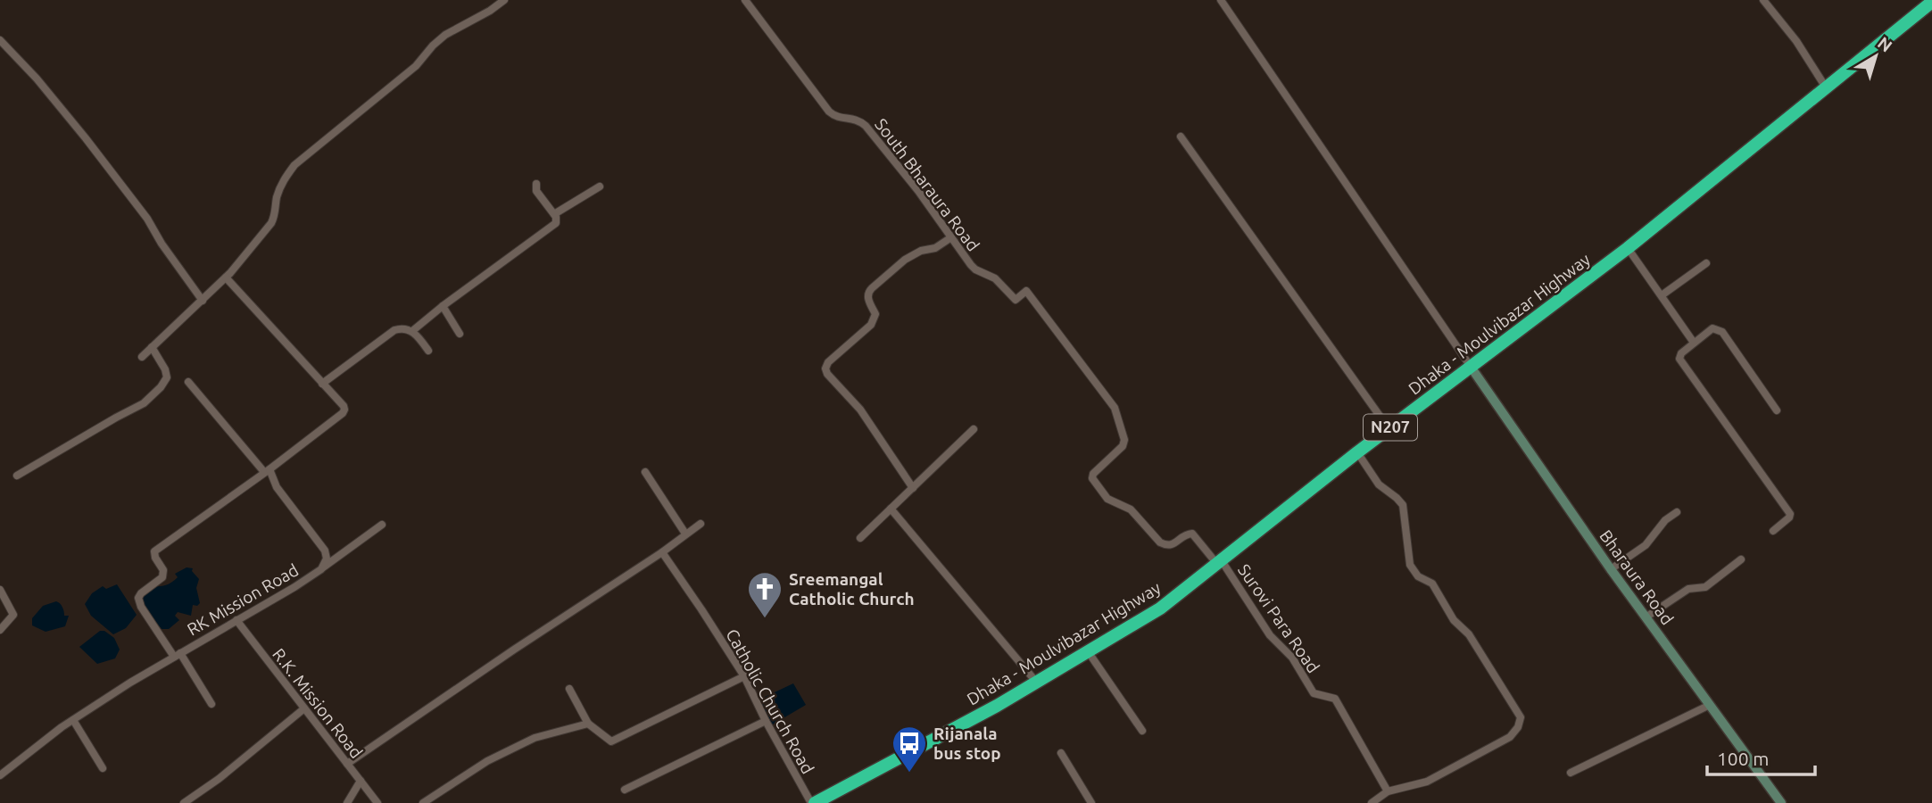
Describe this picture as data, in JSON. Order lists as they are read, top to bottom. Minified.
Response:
{"streets":{"highway":["Dhaka - Moulvibazar Highway","N207"],"main road":["Bharaura Road"],"street":["South Bharaura Road","RK Mission Road","Surovi Para Road","Catholic Church Road","R.K. Mission Road"]},"crossings":[["South Bharaura Road","Dhaka - Moulvibazar Highway"],["South Bharaura Road","Surovi Para Road"],["Dhaka - Moulvibazar Highway","Bharaura Road"],["Dhaka - Moulvibazar Highway","Surovi Para Road"],["Dhaka - Moulvibazar Highway","Catholic Church Road"],["RK Mission Road","R.K. Mission Road"]],"places":{"church":["Sreemangal Catholic Church"],"bus stop":["Rijanala bus stop"]},"scale_bar":"100 m","north":"top right"}
